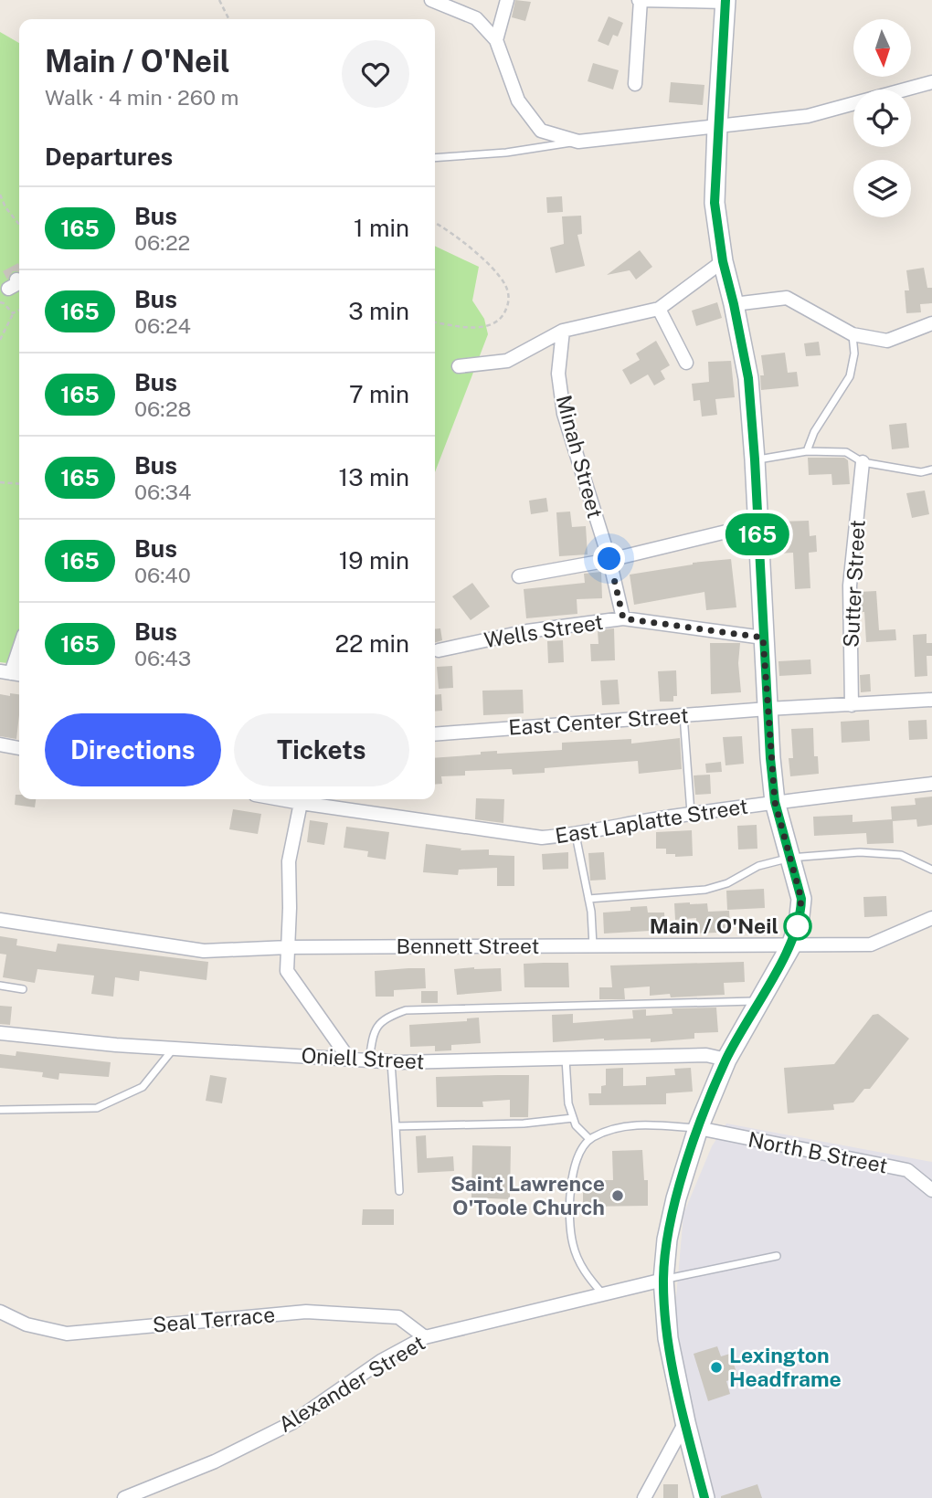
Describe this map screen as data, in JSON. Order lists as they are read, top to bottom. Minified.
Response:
{"streets":{"street":["Minah Street","Sutter Street","Wells Street","East Center Street","East Laplatte Street","Bennett Street","Oniell Street","North B Street","Seal Terrace","Alexander Street"]},"crossings":[["Minah Street","Wells Street"],["Sutter Street","East Center Street"],["Seal Terrace","Alexander Street"]],"places":["Main / O'Neil","Saint Lawrence O'Toole Church","Lexington Headframe"],"lines":["bus line 165"],"north":"bottom","page":{"on_map":"165","heading":[["Main / O'Neil","Walk · 4 min · 260 m"],"Departures"],"list":[{"mark":"165","name":"Bus","note":"06:22","value":"1 min"},{"mark":"165","name":"Bus","note":"06:24","value":"3 min"},{"mark":"165","name":"Bus","note":"06:28","value":"7 min"},{"mark":"165","name":"Bus","note":"06:34","value":"13 min"},{"mark":"165","name":"Bus","note":"06:40","value":"19 min"},{"mark":"165","name":"Bus","note":"06:43","value":"22 min"}],"buttons":["Directions","Tickets"]}}
